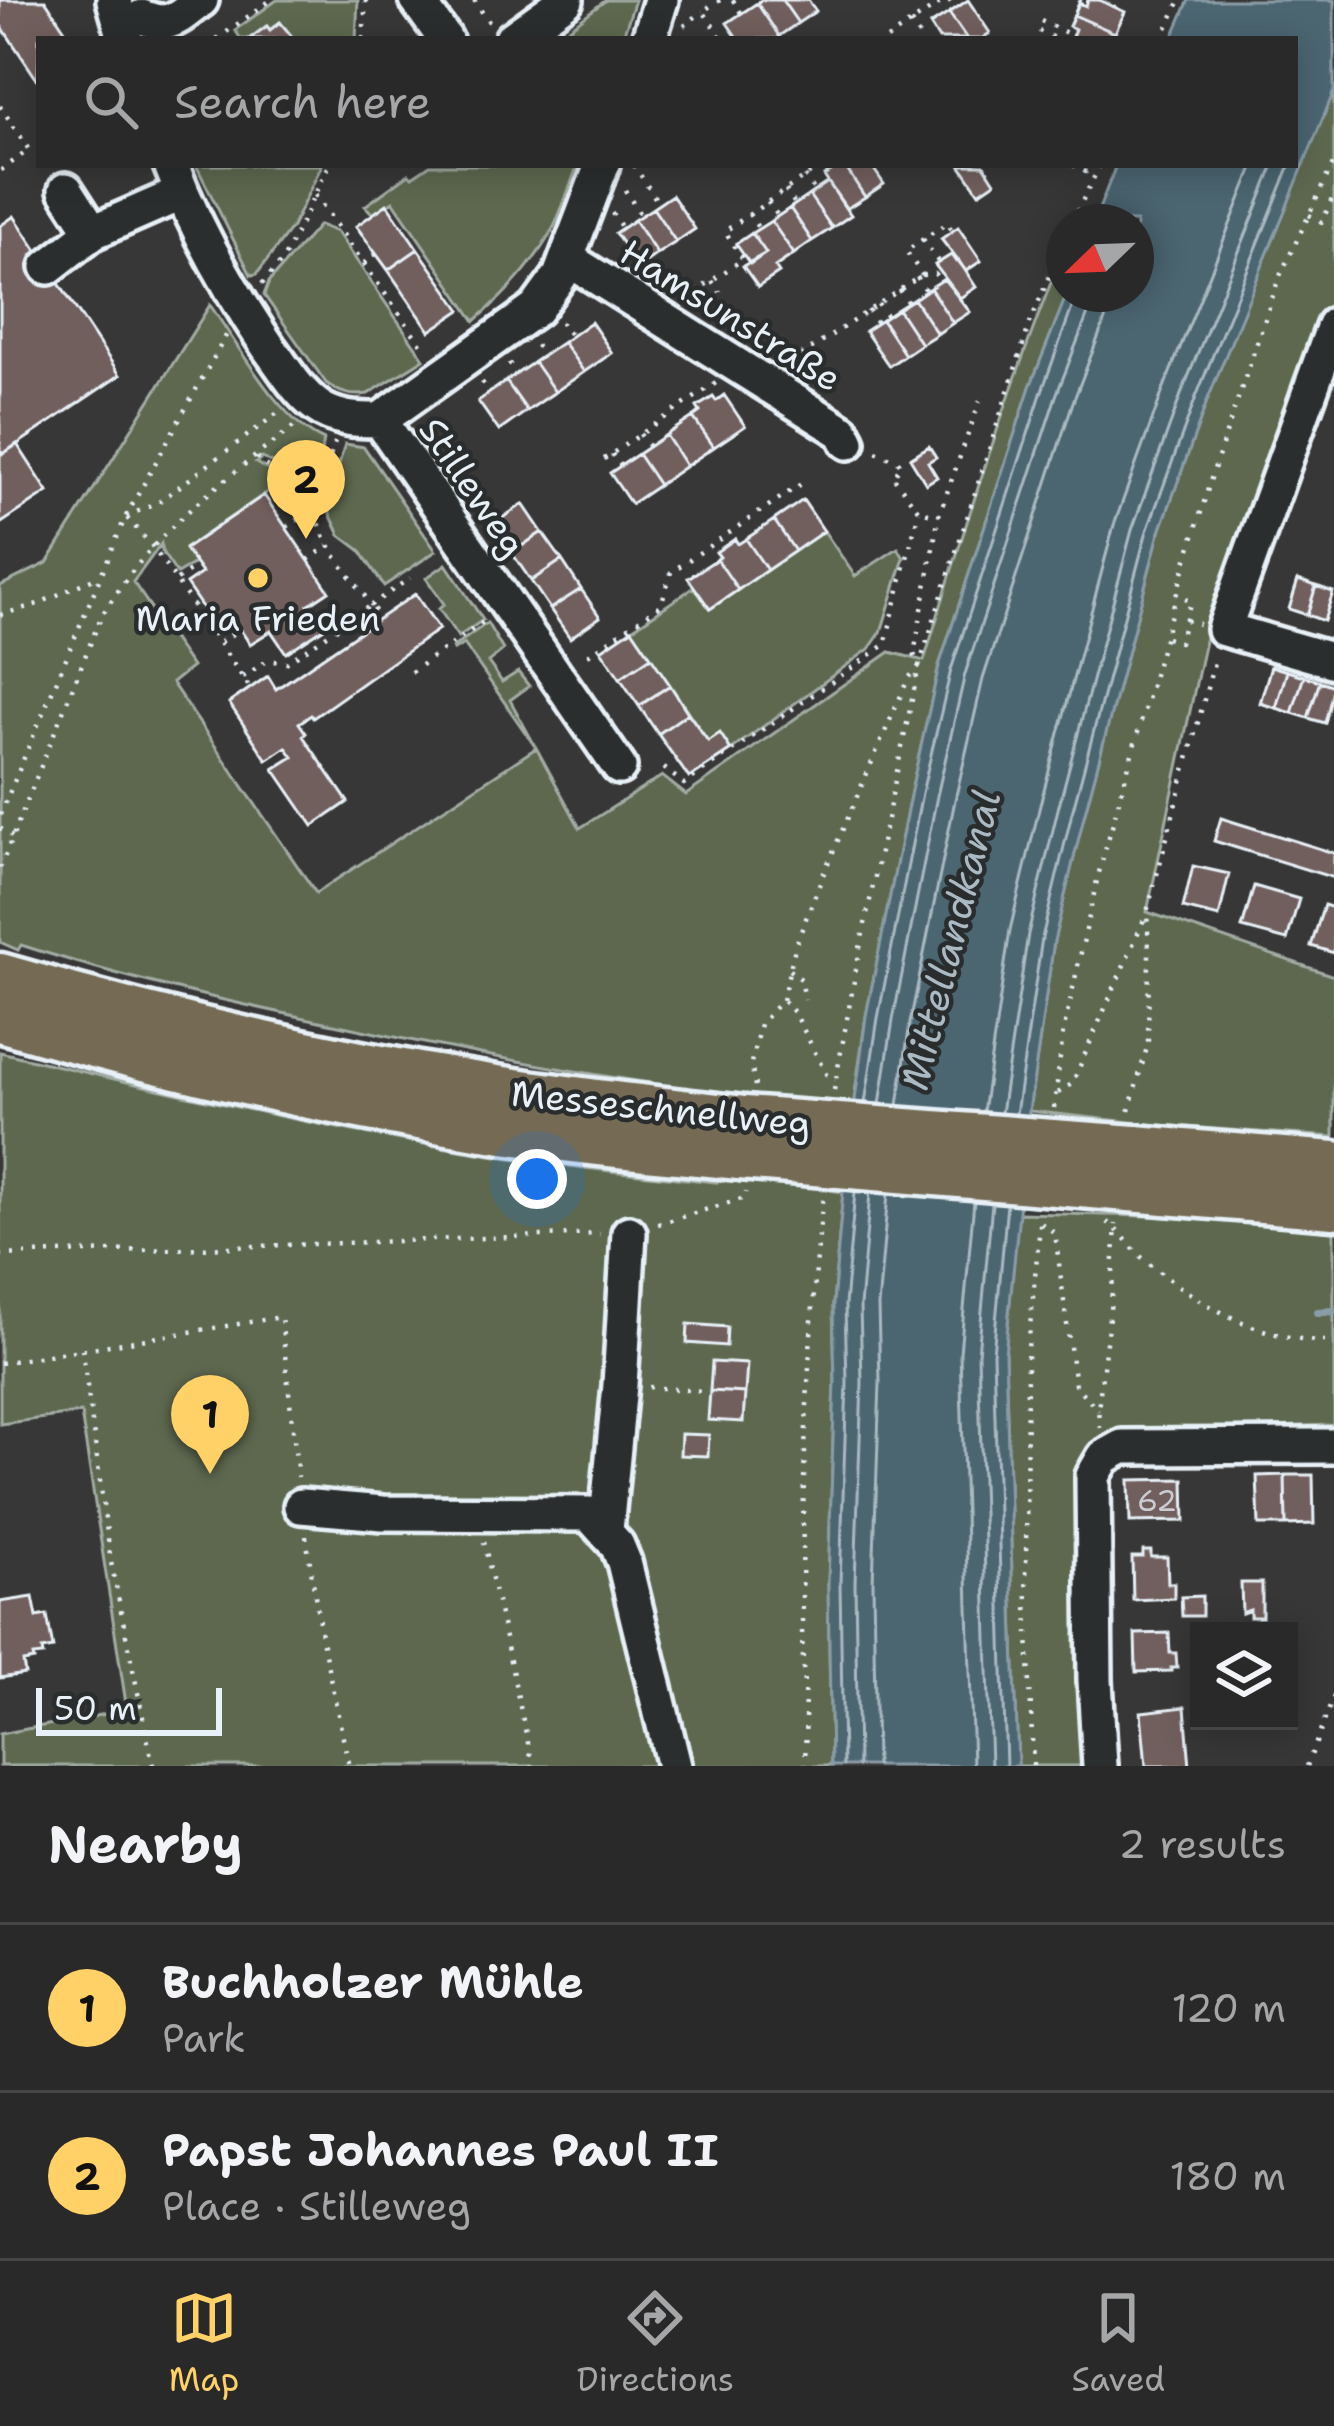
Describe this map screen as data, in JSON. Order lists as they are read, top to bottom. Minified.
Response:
{"streets":{"highway":["Messeschnellweg"],"street":["Hamsunstraße","Stilleweg"]},"crossings":[["Hamsunstraße","Stilleweg"]],"water":["Mittellandkanal"],"places":["Maria Frieden"],"house_numbers":["62"],"scale_bar":"50 m","north":"bottom left","page":{"search":"Search here","pins":["2","1"],"scale":"50 m","heading":["Nearby","2 results"],"list":[{"mark":"1","name":"Buchholzer Mühle","note":"Park","value":"120 m"},{"mark":"2","name":"Papst Johannes Paul II","note":"Place · Stilleweg","value":"180 m"}],"nav":["Map","Directions","Saved"]}}
